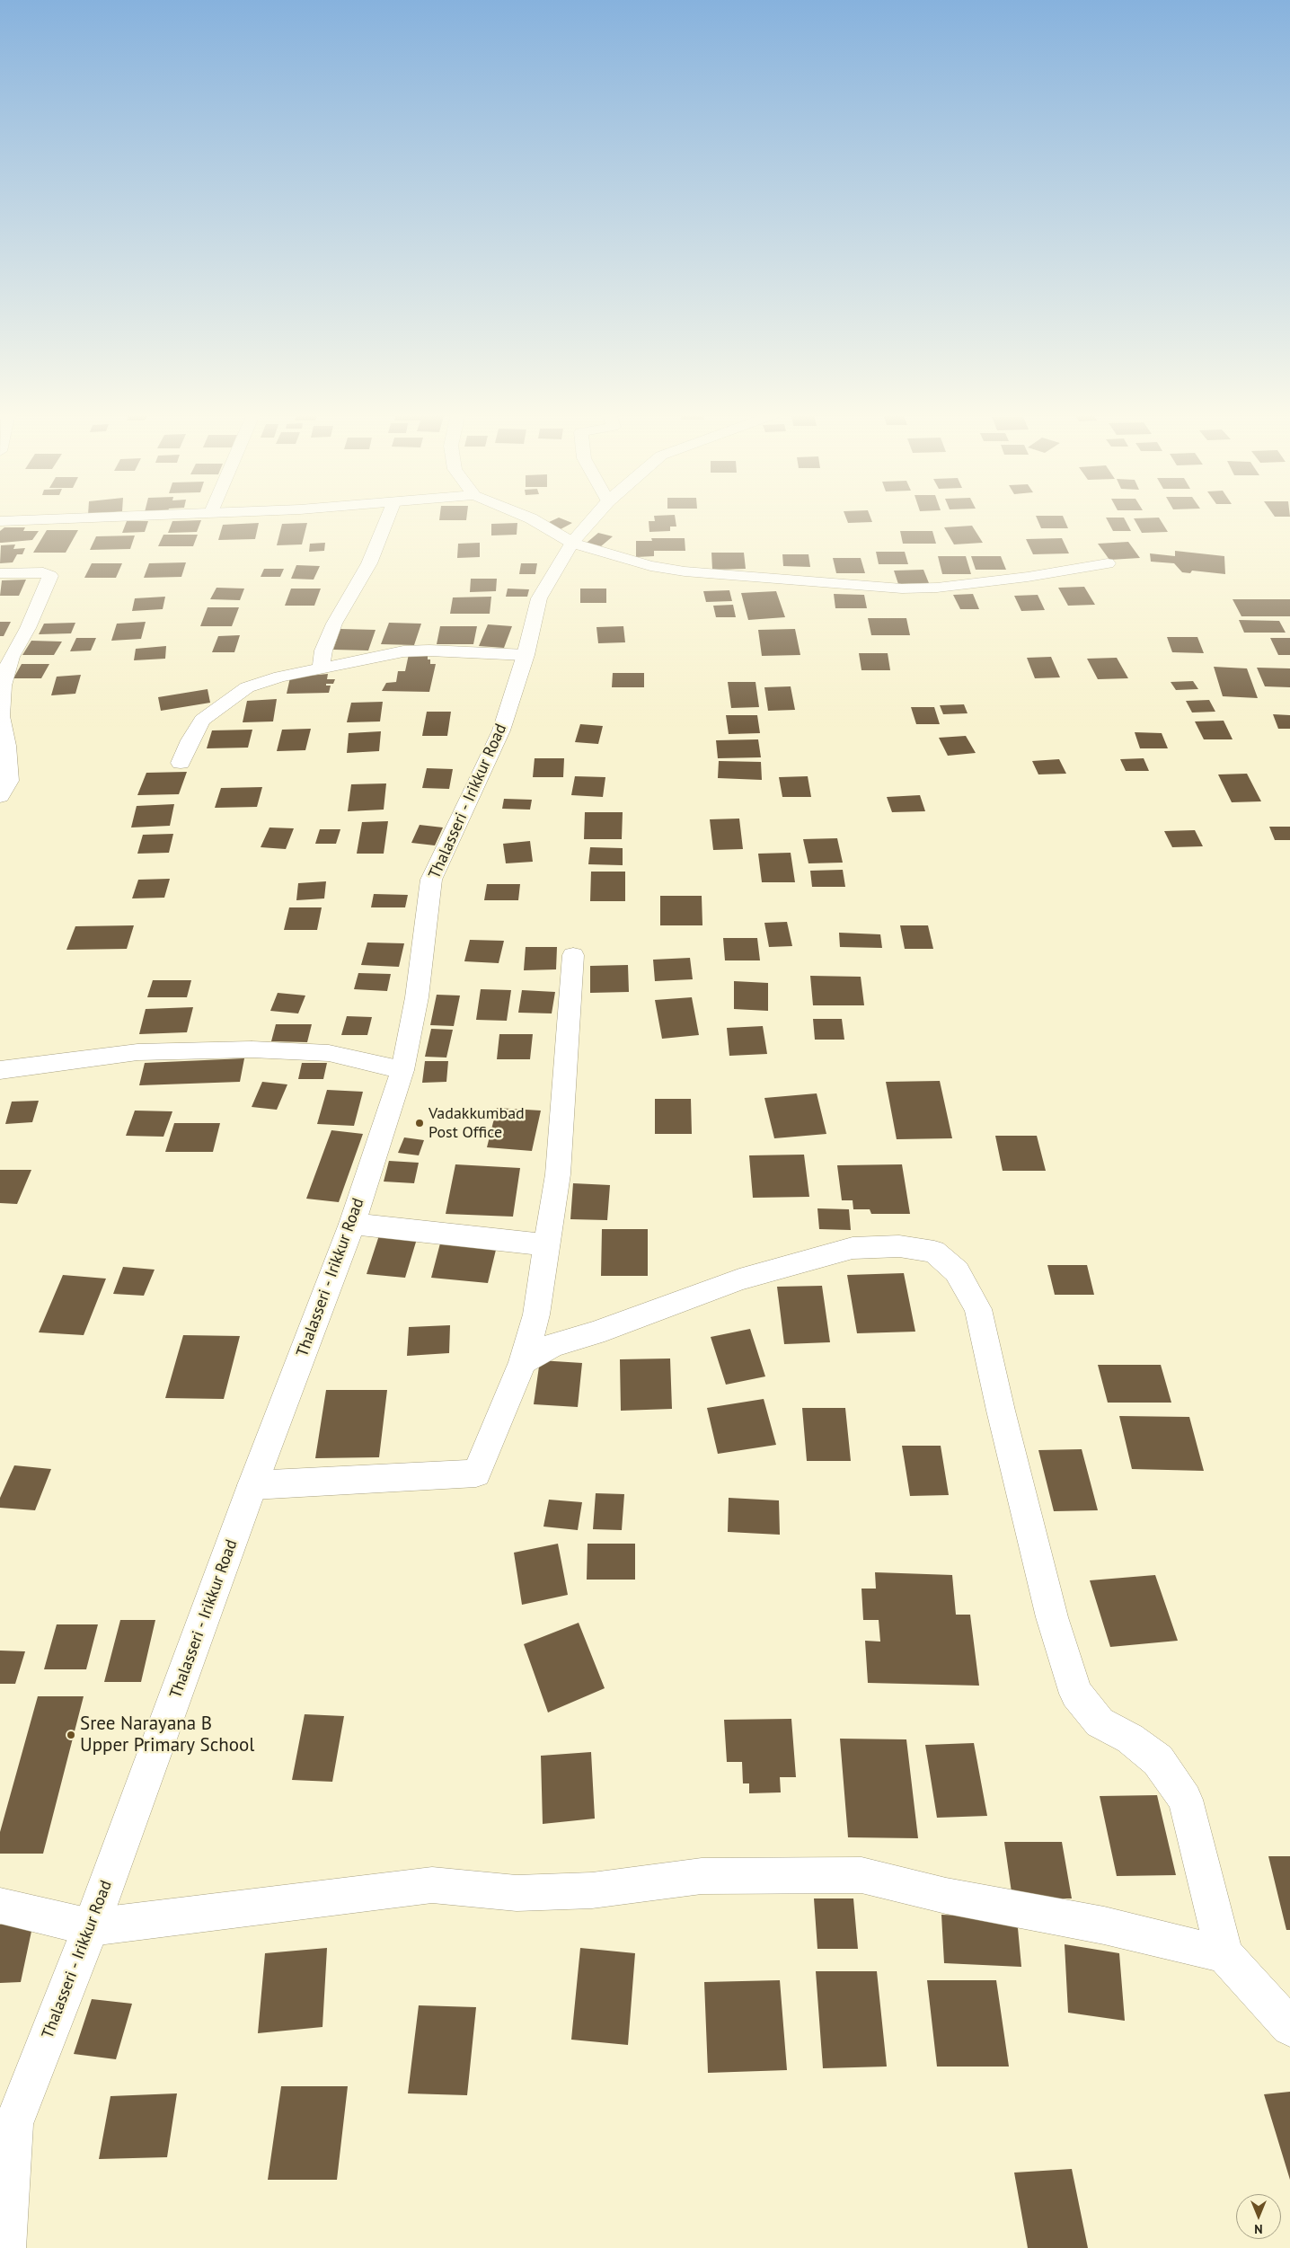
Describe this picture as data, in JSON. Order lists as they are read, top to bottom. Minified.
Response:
{"streets":{"street":["Thalasseri - Irikkur Road"]},"places":["Vadakkumbad Post Office","Sree Narayana B Upper Primary School"],"north":"bottom"}
